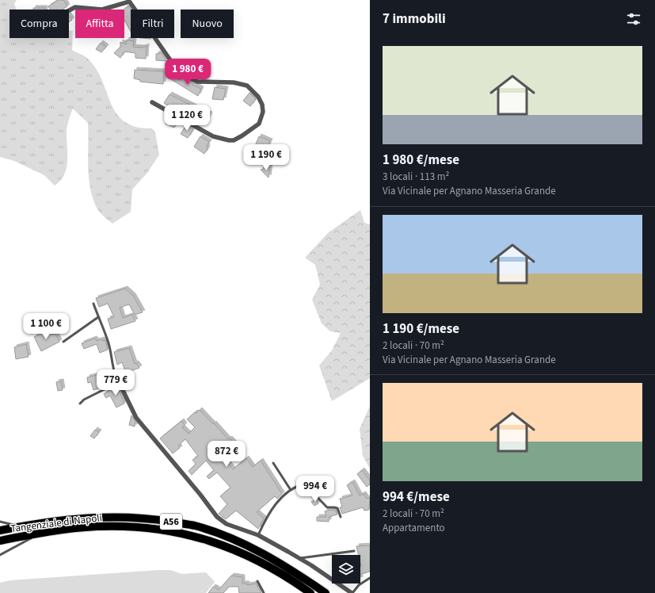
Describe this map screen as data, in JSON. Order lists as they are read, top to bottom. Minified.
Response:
{"streets":{"highway":["A56","Tangenziale di Napoli"]},"page":{"heading":"7 immobili","chip":["Compra","Affitta","Filtri","Nuovo"],"list":[{"name":"1 980 €/mese","note":"3 locali · 113 m² · Via Vicinale per Agnano Masseria Grande"},{"name":"1 190 €/mese","note":"2 locali · 70 m² · Via Vicinale per Agnano Masseria Grande"},{"name":"994 €/mese","note":"2 locali · 70 m² · Appartamento"}],"price":["1 980 €","1 120 €","1 190 €","1 100 €","779 €","872 €","994 €"]}}
